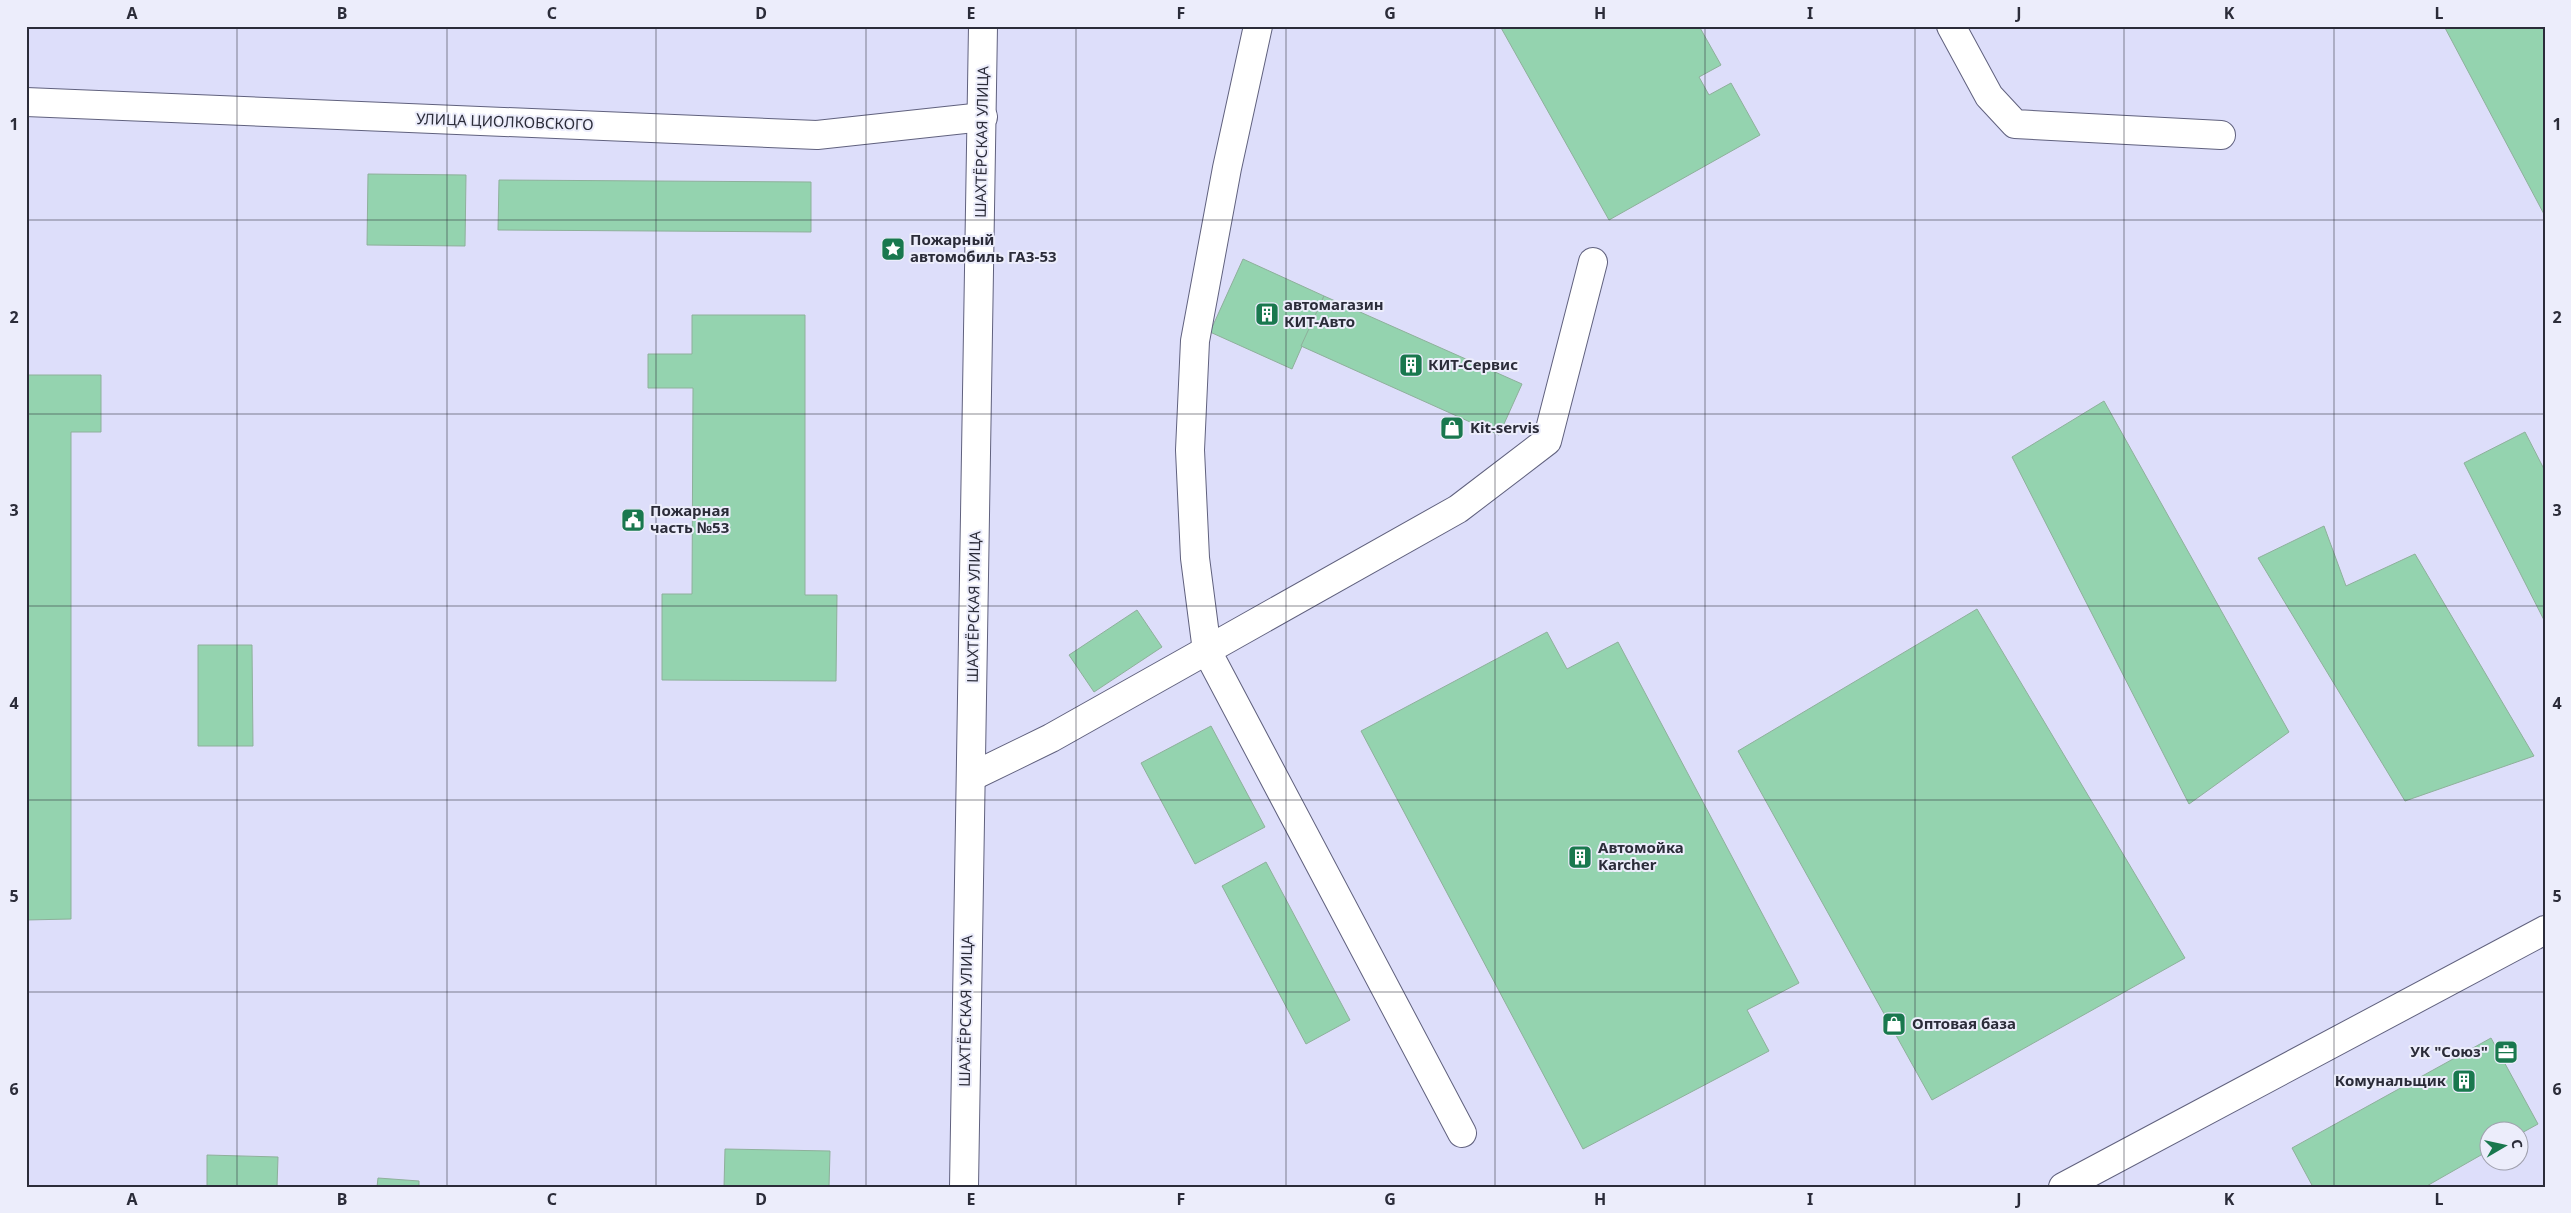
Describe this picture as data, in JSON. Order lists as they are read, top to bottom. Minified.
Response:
{"streets":{"main road":["УЛИЦА ЦИОЛКОВСКОГО","ШАХТЁРСКАЯ УЛИЦА"]},"crossings":[["УЛИЦА ЦИОЛКОВСКОГО","ШАХТЁРСКАЯ УЛИЦА"]],"places":{"place":["Пожарный автомобиль ГАЗ-53"],"building":["автомагазин КИТ-Авто","КИТ-Сервис","Автомойка Karcher","Комунальщик"],"shop":["Kit-servis","Оптовая база"],"public building":["Пожарная часть №53"],"office":["УК \"Союз\""]},"north":"right","grid":{"columns":["A","B","C","D","E","F","G","H","I","J","K","L"],"rows":["1","2","3","4","5","6"]}}
